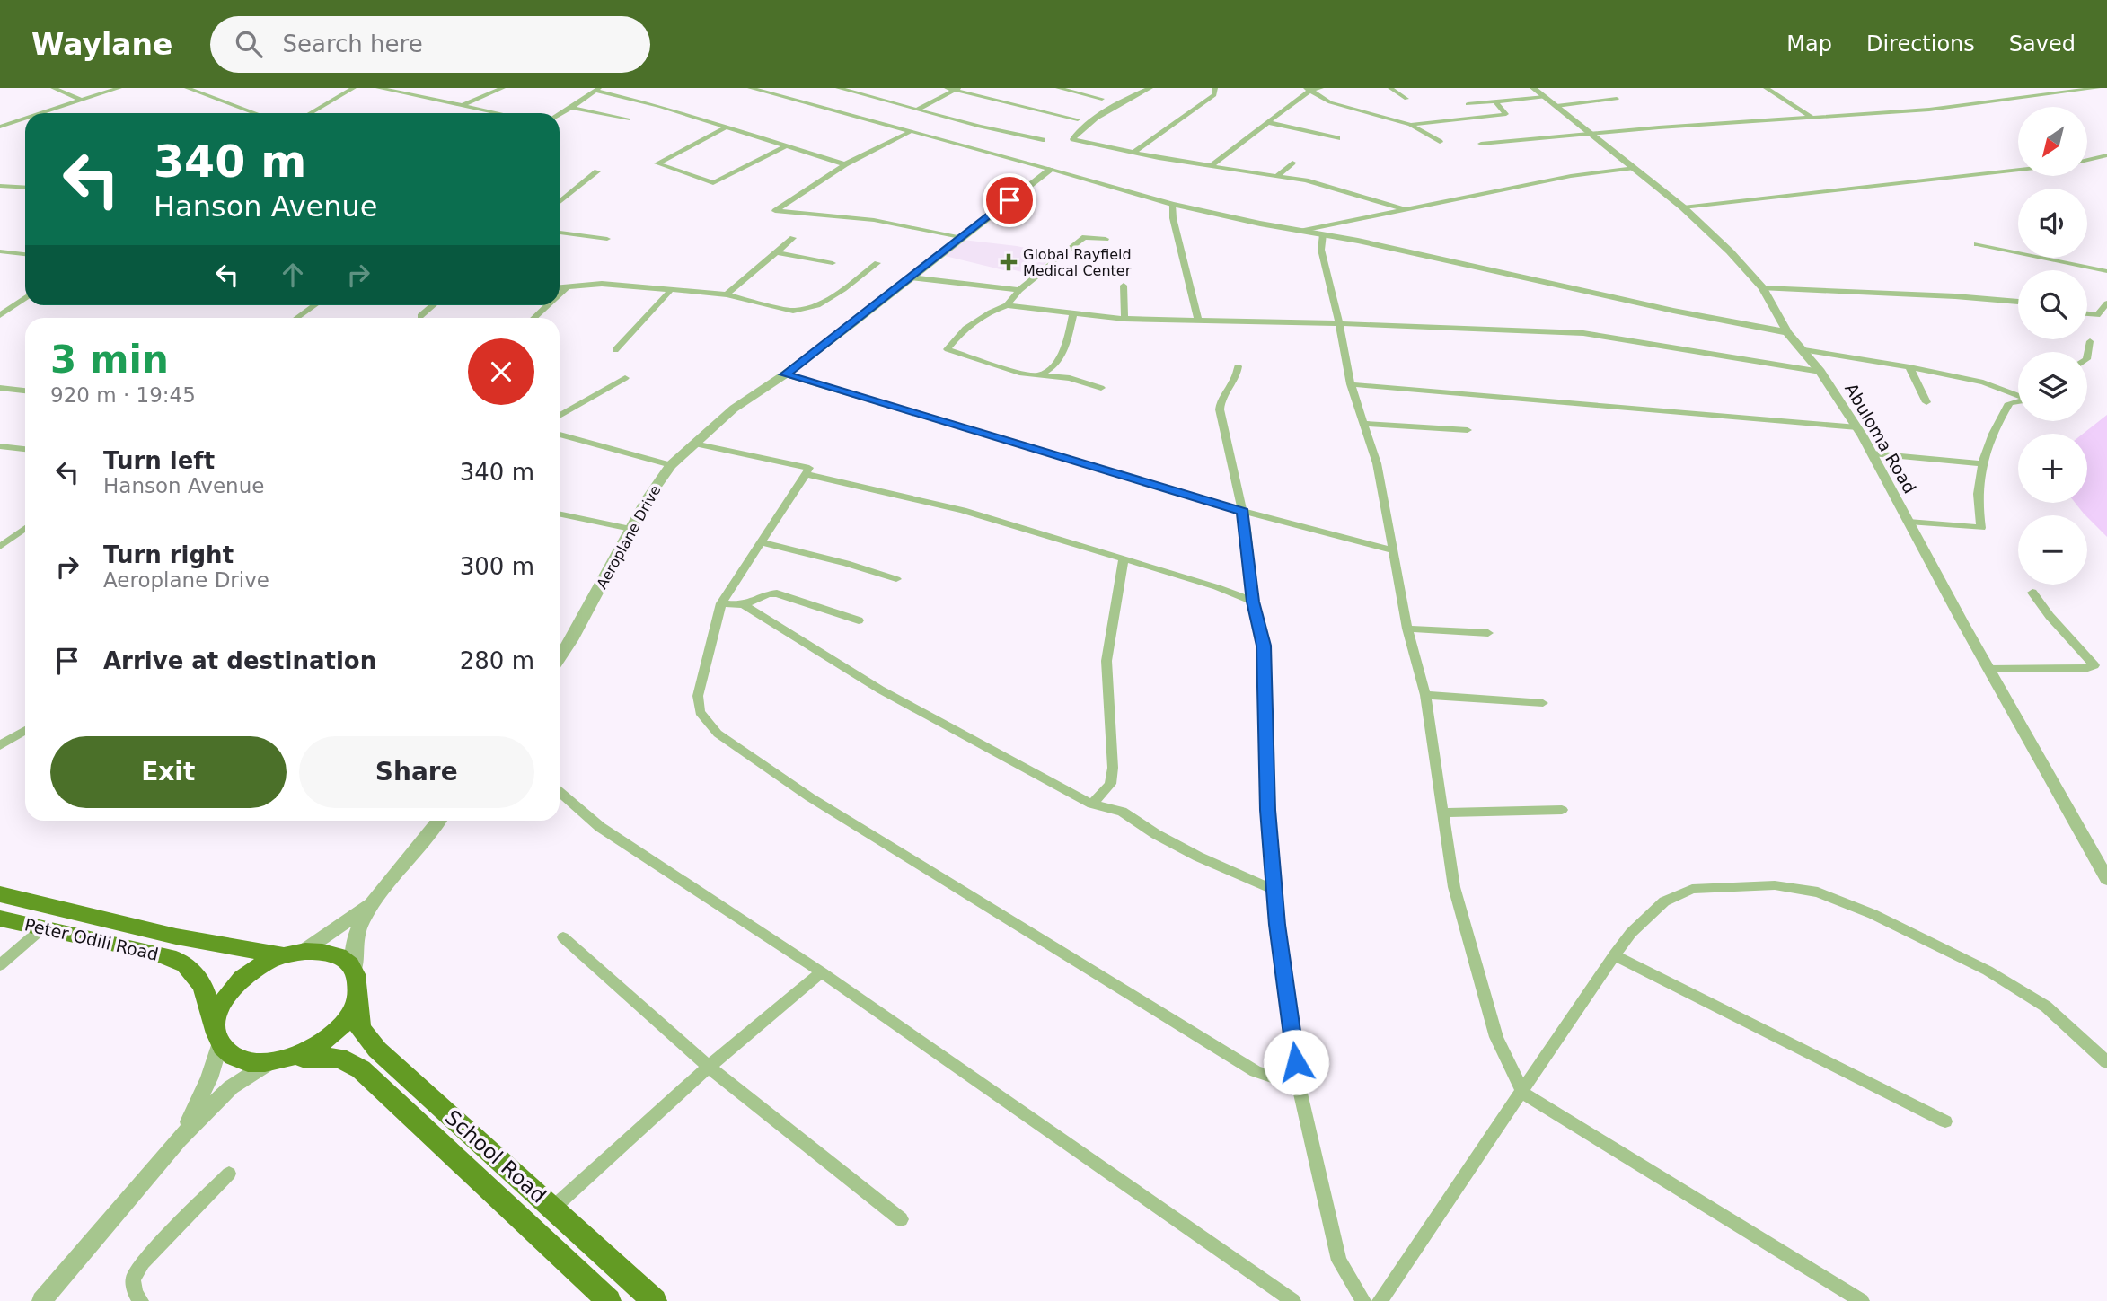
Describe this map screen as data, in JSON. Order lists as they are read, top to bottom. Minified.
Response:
{"streets":{"main road":["Peter Odili Road","School Road"],"street":["Abuloma Road","Aeroplane Drive"]},"crossings":[["Peter Odili Road","School Road"]],"places":{"health":["Global Rayfield Medical Center"]},"north":"bottom left","page":{"header":"Waylane","search":"Search here","nav":["Map","Directions","Saved"],"map_buttons":["+","−"],"turn":["340 m","Hanson Avenue"],"heading":["3 min","920 m · 19:45"],"list":[{"name":"Turn left","note":"Hanson Avenue","value":"340 m"},{"name":"Turn right","note":"Aeroplane Drive","value":"300 m"},{"name":"Arrive at destination","value":"280 m"}],"buttons":["Exit","Share"]}}
